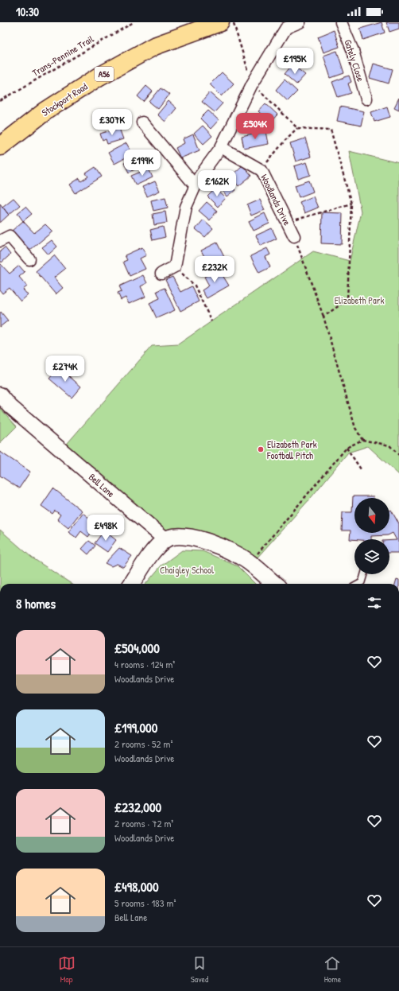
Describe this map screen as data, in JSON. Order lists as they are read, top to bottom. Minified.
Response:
{"streets":{"main road":["A56","Stockport Road"],"street":["Gately Close","Woodlands Drive","Bell Lane"],"path":["Trans-Pennine Trail"]},"parks":["Elizabeth Park","Chaigley School"],"places":["Elizabeth Park Football Pitch"],"north":"bottom","page":{"status":"10:30","price":["£195K","£307K","£504K","£199K","£162K","£232K","£274K","£498K"],"heading":"8 homes","list":[{"name":"£504,000","note":"4 rooms · 124 m² · Woodlands Drive"},{"name":"£199,000","note":"2 rooms · 52 m² · Woodlands Drive"},{"name":"£232,000","note":"2 rooms · 72 m² · Woodlands Drive"},{"name":"£498,000","note":"5 rooms · 183 m² · Bell Lane"}],"tabs":["Map","Saved","Home"]}}
